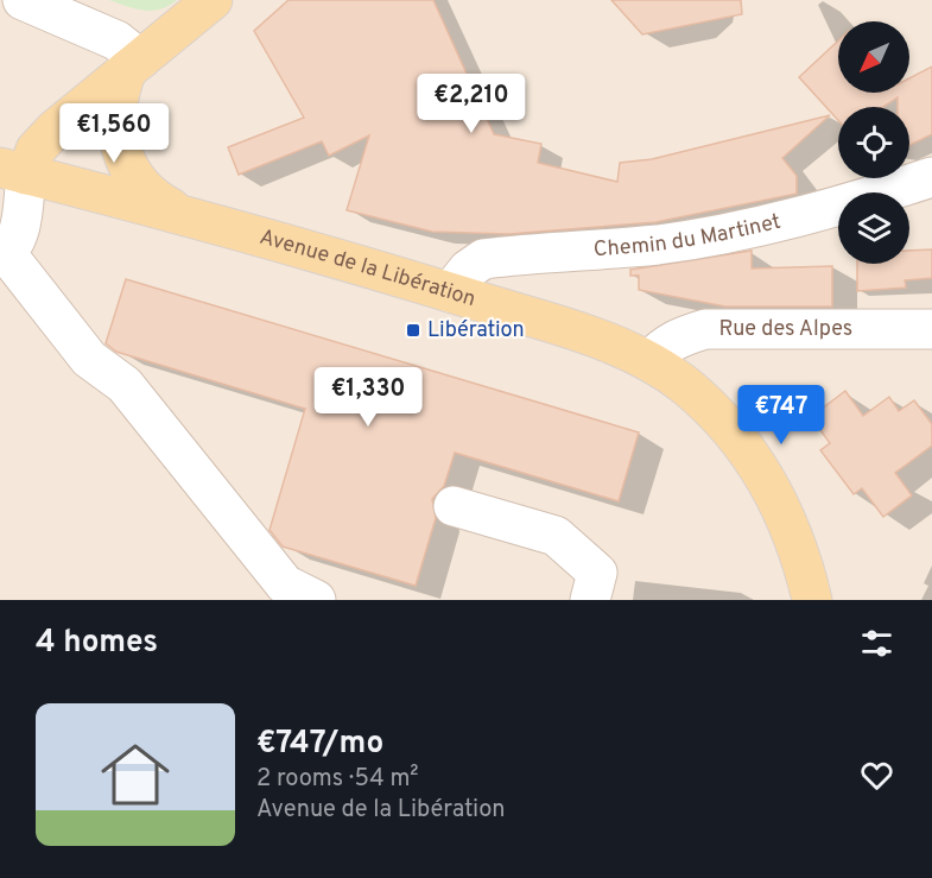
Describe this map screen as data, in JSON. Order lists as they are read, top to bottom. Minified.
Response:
{"streets":{"main road":["Avenue de la Libération"],"street":["Chemin du Martinet","Rue des Alpes"]},"crossings":[["Chemin du Martinet","Avenue de la Libération"],["Avenue de la Libération","Rue des Alpes"]],"places":{"transit":["Libération"]},"north":"bottom left","page":{"price":["€2,210","€1,560","€1,330","€747"],"heading":"4 homes","list":[{"name":"€747/mo","note":"2 rooms · 54 m² · Avenue de la Libération"}]}}
